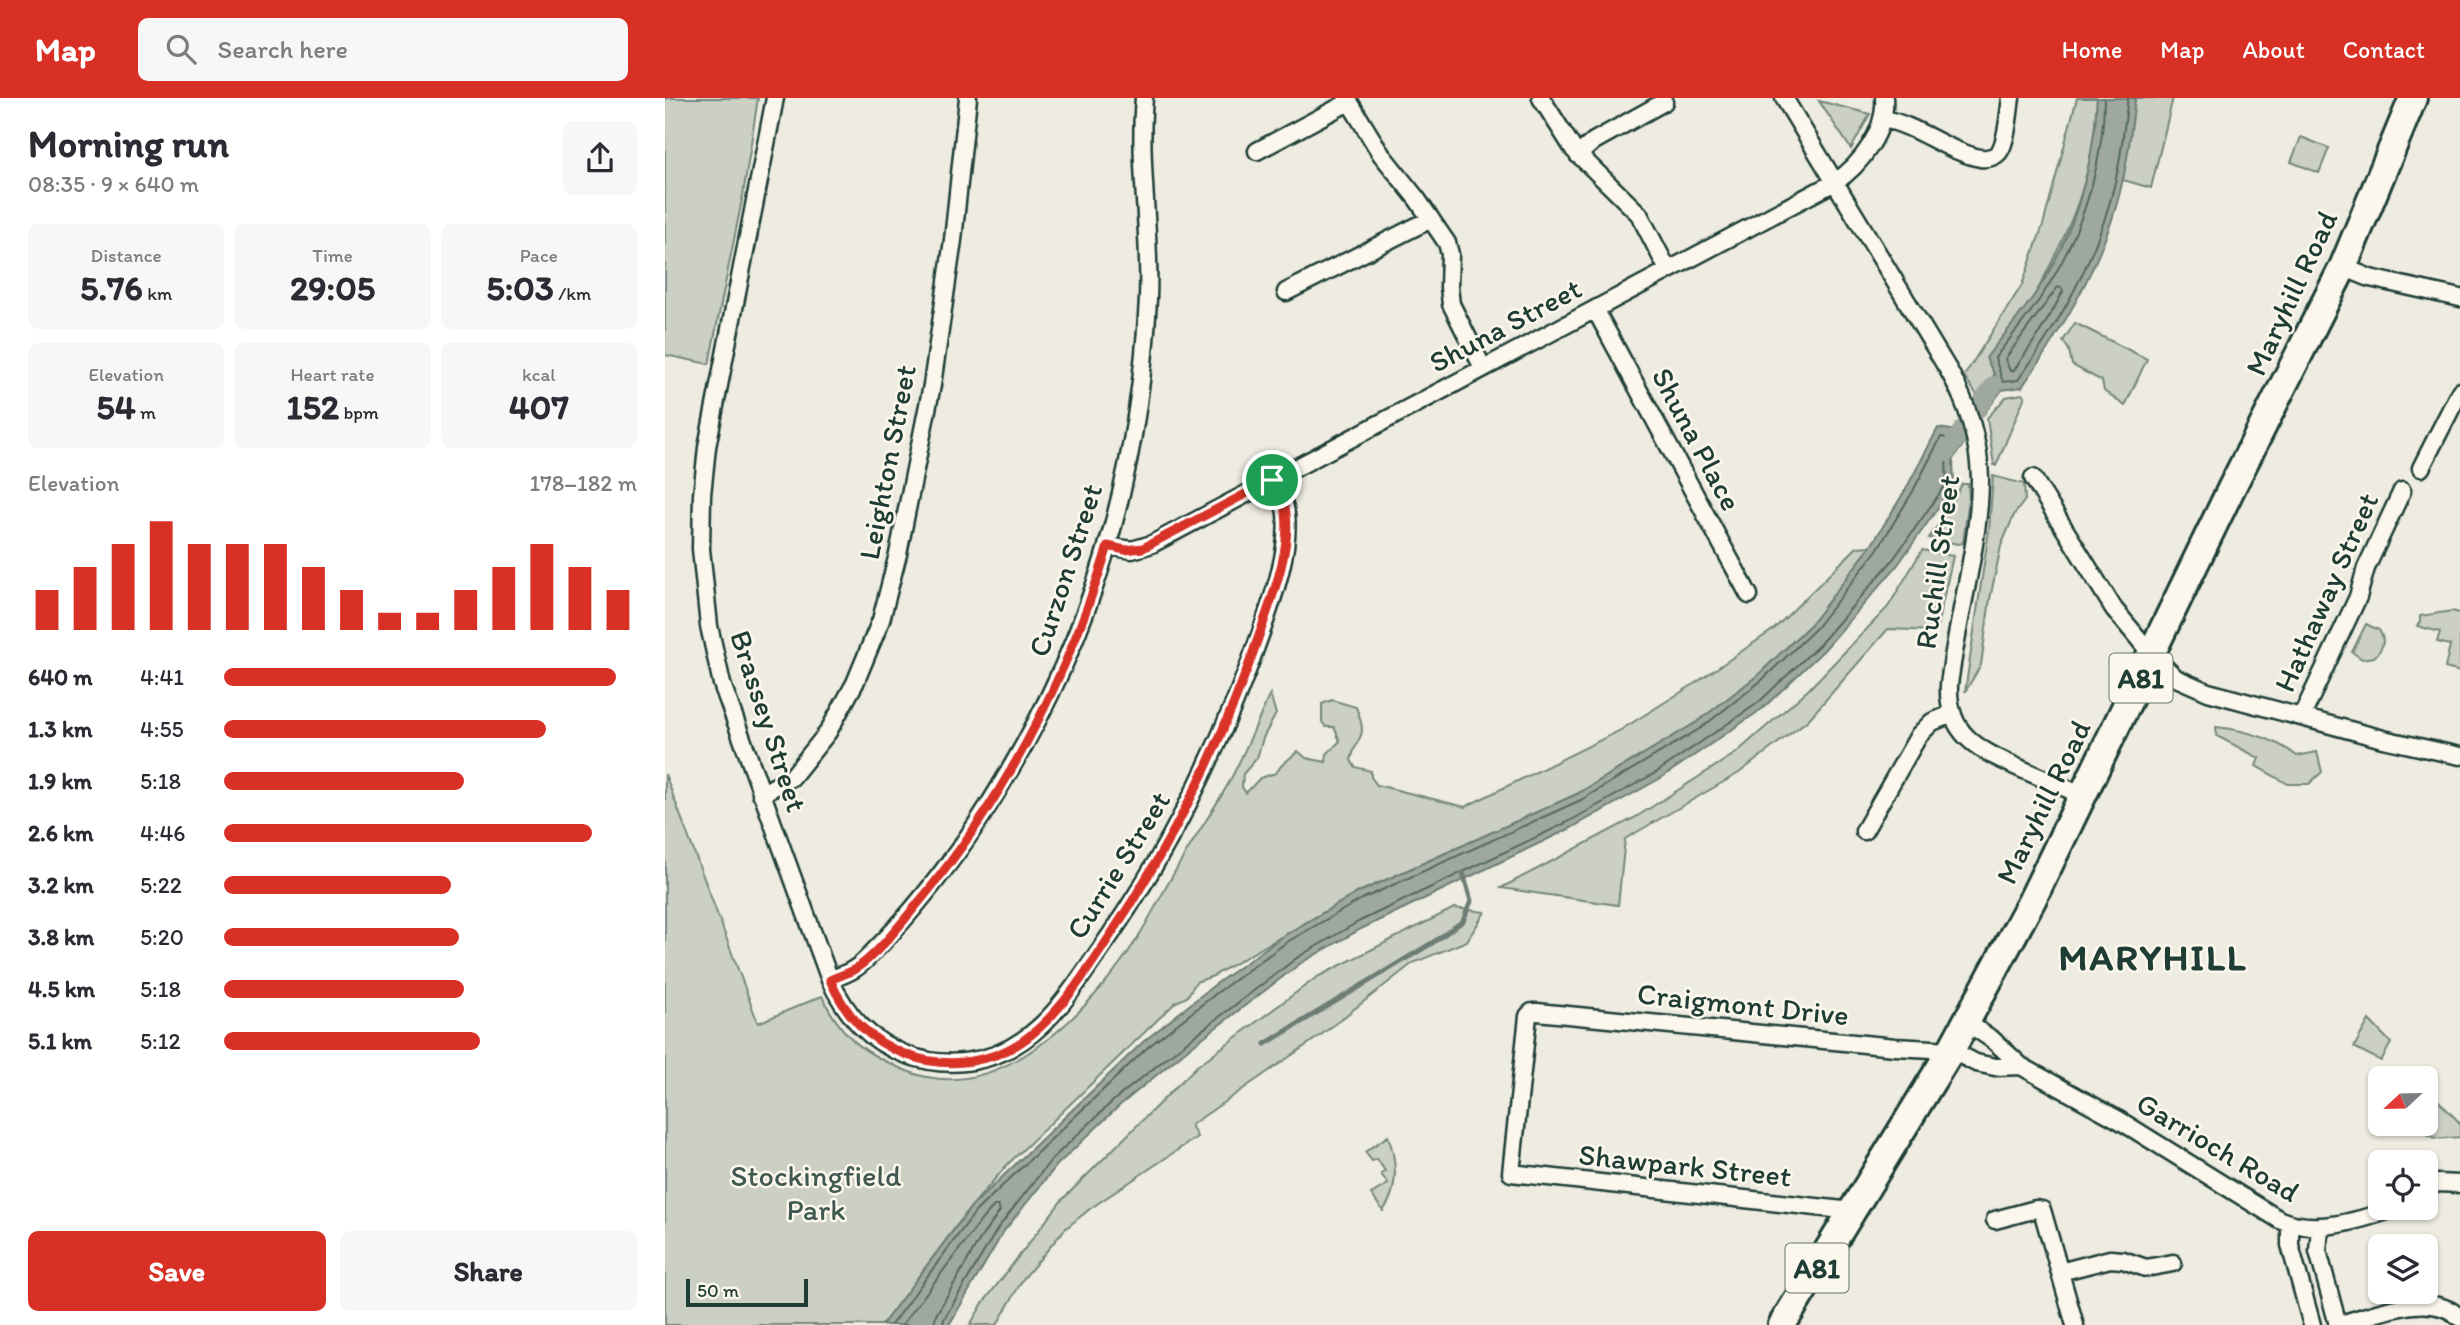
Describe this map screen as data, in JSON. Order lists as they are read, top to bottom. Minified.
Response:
{"streets":{"main road":["Maryhill Road","A81"],"street":["Shuna Street","Shuna Place","Leighton Street","Ruchill Street","Curzon Street","Hathaway Street","Brassey Street","Currie Street","Craigmont Drive","Garrioch Road","Shawpark Street"]},"crossings":[["Maryhill Road","Craigmont Drive"],["Maryhill Road","Garrioch Road"],["Maryhill Road","Shawpark Street"],["Shuna Street","Shuna Place"],["Shuna Street","Ruchill Street"],["Shuna Street","Curzon Street"],["Shuna Street","Currie Street"],["Leighton Street","Brassey Street"],["Curzon Street","Brassey Street"],["Curzon Street","Currie Street"],["Brassey Street","Currie Street"],["Craigmont Drive","Garrioch Road"],["Craigmont Drive","Shawpark Street"]],"districts":["MARYHILL"],"parks":["Stockingfield Park"],"scale_bar":"50 m","north":"left","page":{"header":"Map","search":"Search here","nav":["Home","Map","About","Contact"],"heading":["Morning run","08:35 · 9 × 640 m"],"stats":[["Distance","5.76 km"],["Time","29:05"],["Pace","5:03 /km"],["Elevation","54 m"],["Heart rate","152 bpm"],["kcal","407"]],"chart":["Elevation","178–182 m"],"list":[{"name":"640 m","note":"4:41"},{"name":"1.3 km","note":"4:55"},{"name":"1.9 km","note":"5:18"},{"name":"2.6 km","note":"4:46"},{"name":"3.2 km","note":"5:22"},{"name":"3.8 km","note":"5:20"},{"name":"4.5 km","note":"5:18"},{"name":"5.1 km","note":"5:12"}],"buttons":["Save","Share"],"scale":"50 m"}}
